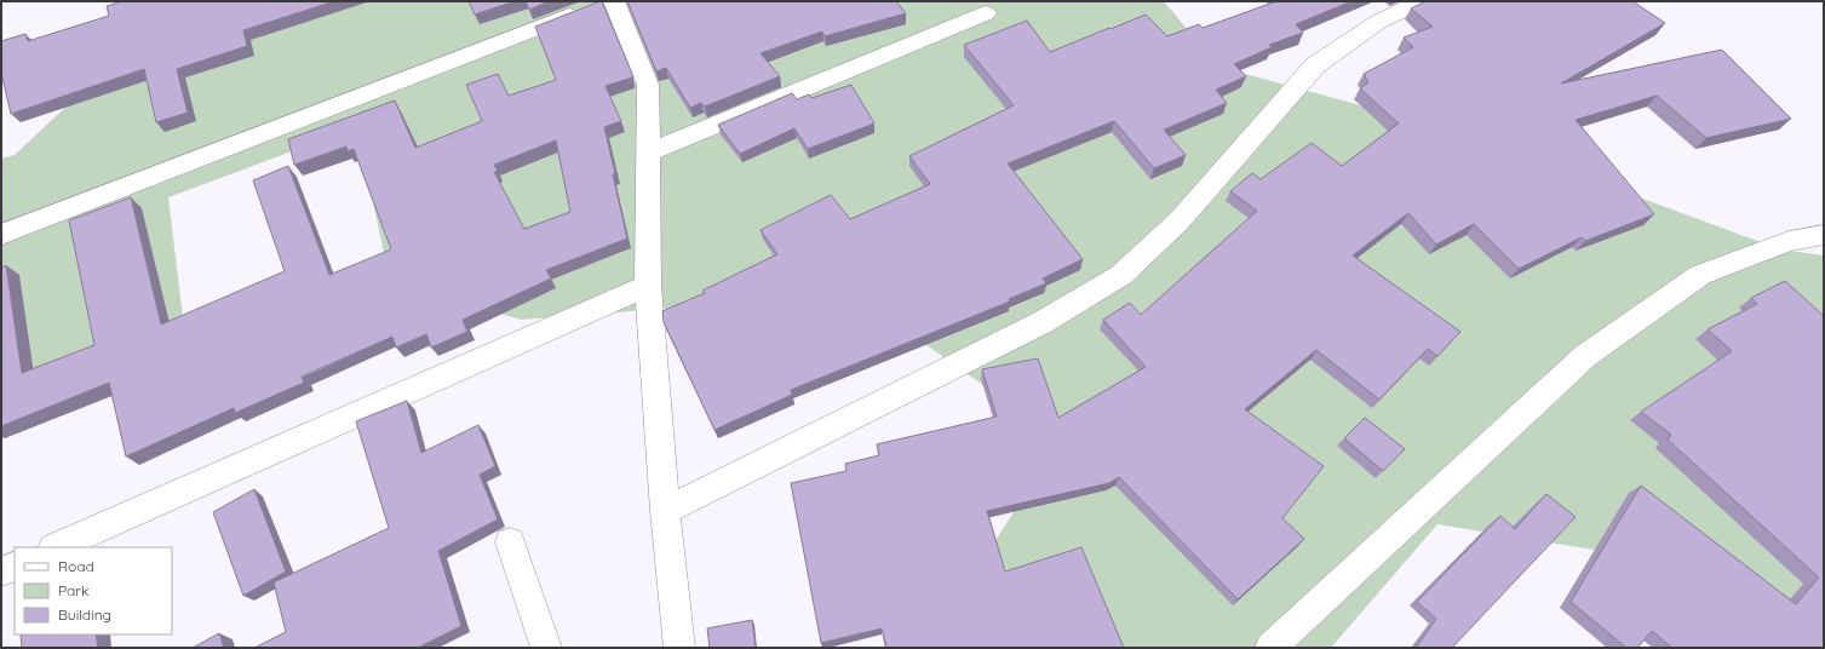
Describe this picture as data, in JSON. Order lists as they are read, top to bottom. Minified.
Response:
{"legend":["Road","Park","Building"]}
